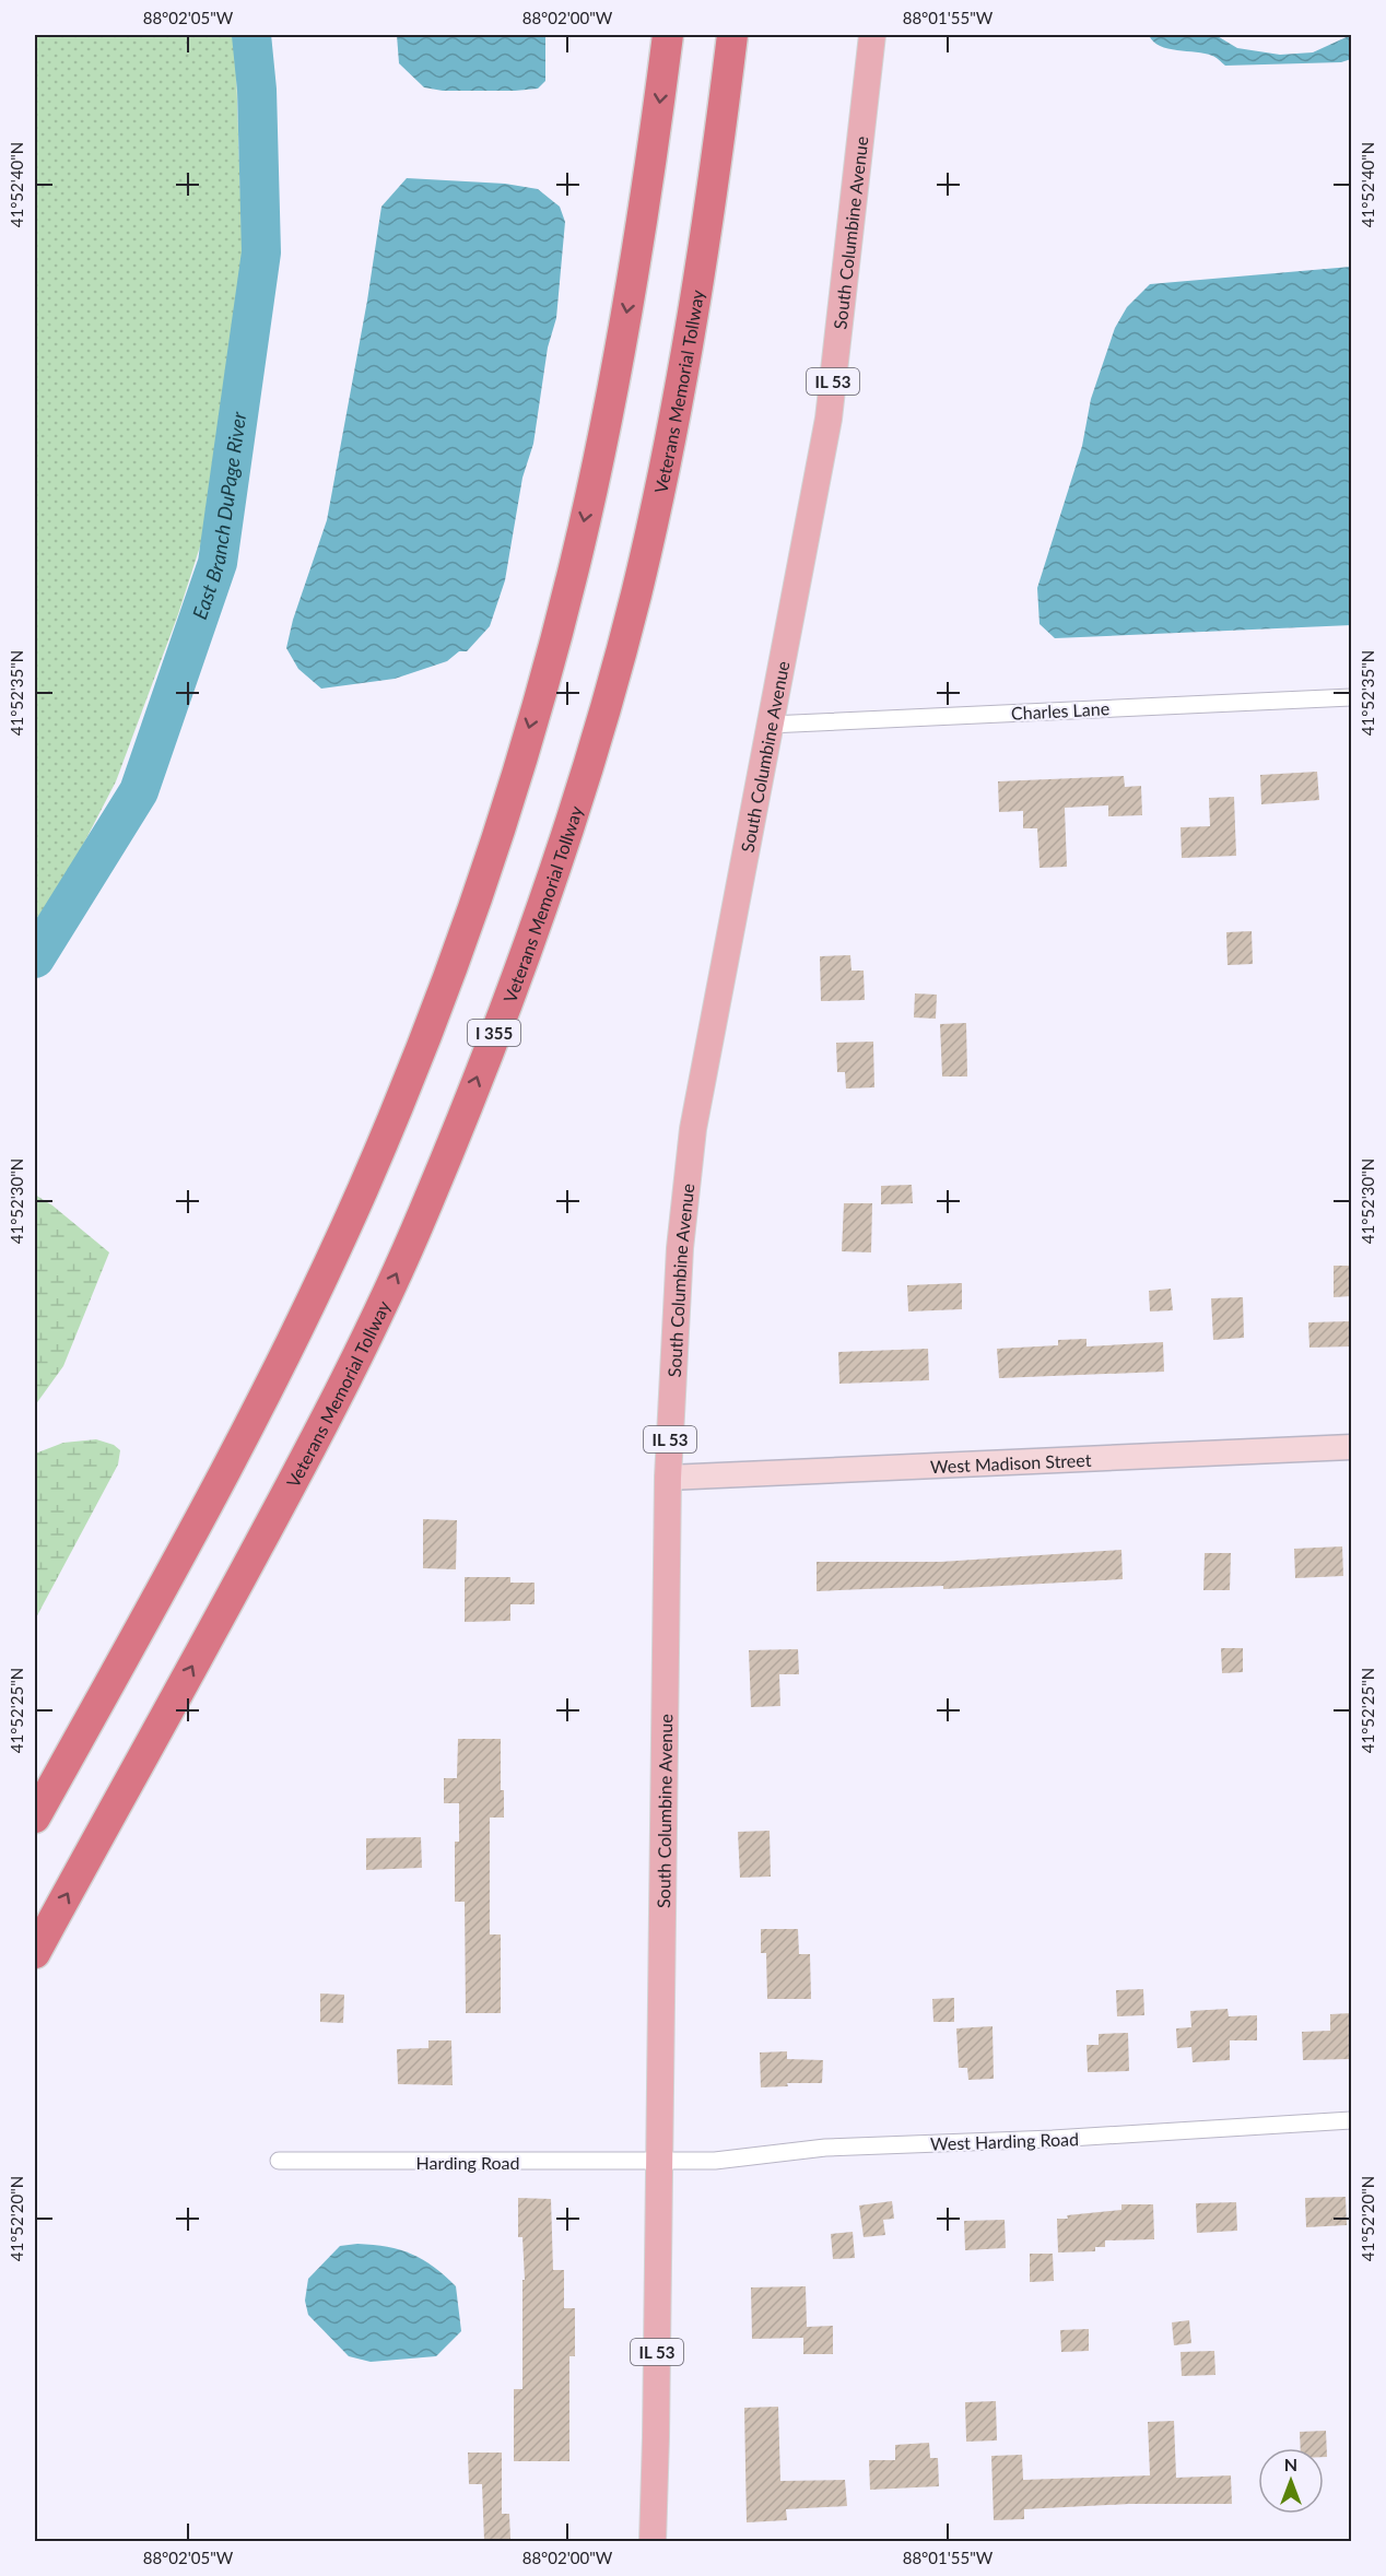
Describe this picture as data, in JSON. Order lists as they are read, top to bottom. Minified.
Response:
{"streets":{"highway":["Veterans Memorial Tollway","I 355"],"main road":["South Columbine Avenue","IL 53"],"street":["Charles Lane","West Madison Street","West Harding Road","Harding Road"]},"crossings":[["South Columbine Avenue","Charles Lane"],["South Columbine Avenue","West Madison Street"],["South Columbine Avenue","West Harding Road"],["South Columbine Avenue","Harding Road"],["West Harding Road","Harding Road"]],"water":["East Branch DuPage River"],"north":"top","coordinates":["88°02'05\"W","88°02'00\"W","88°01'55\"W","41°52'40\"N","41°52'35\"N","41°52'30\"N","41°52'25\"N","41°52'20\"N"]}
